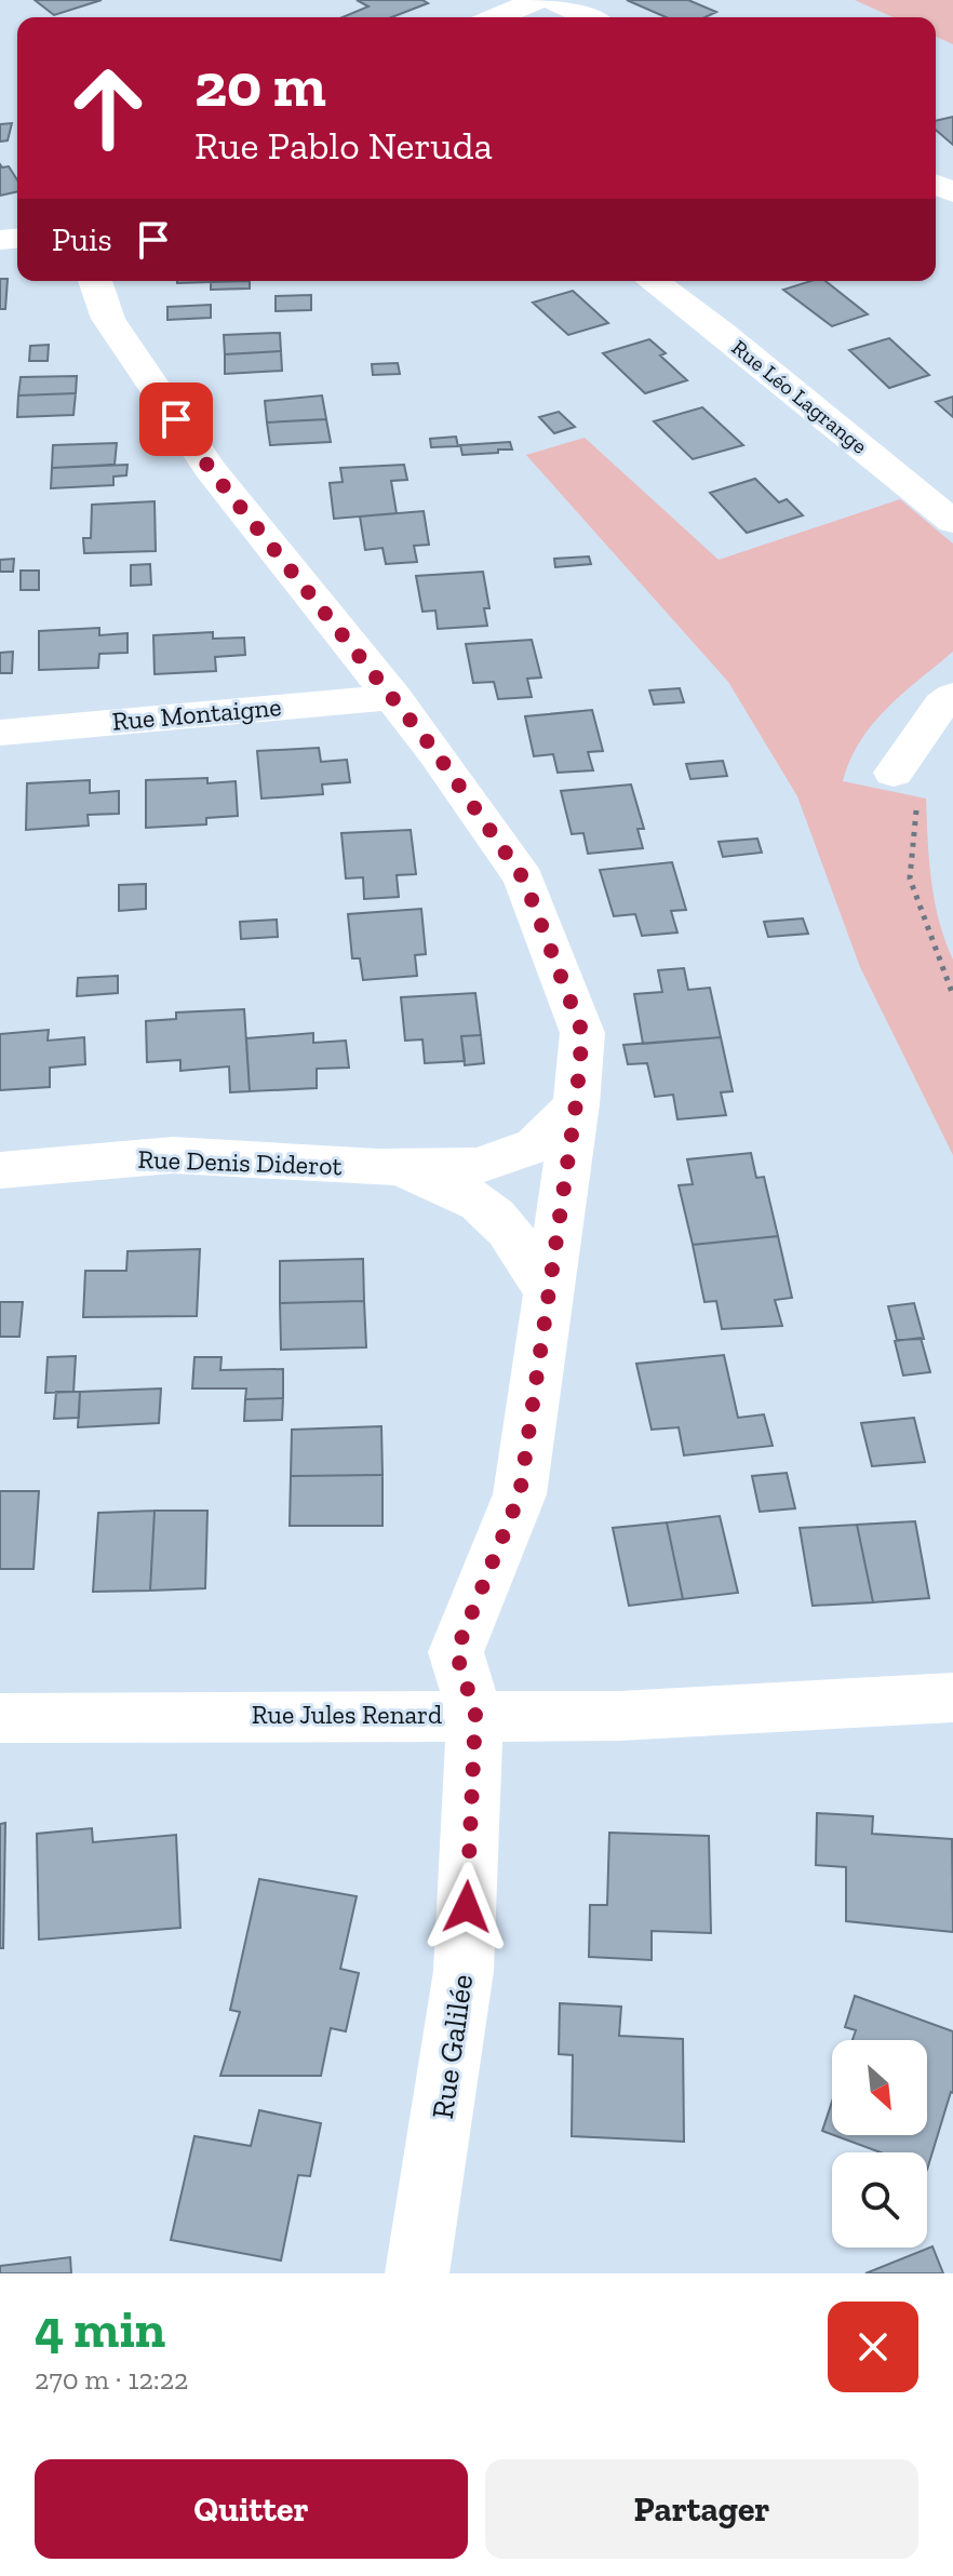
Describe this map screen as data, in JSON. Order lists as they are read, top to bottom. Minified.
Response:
{"streets":{"street":["Rue Léo Lagrange","Rue Montaigne","Rue Denis Diderot","Rue Jules Renard","Rue Galilée"]},"crossings":[["Rue Jules Renard","Rue Galilée"]],"north":"bottom right","page":{"turn":["20 m","Rue Pablo Neruda"],"then":"Puis","heading":["4 min","270 m · 12:22"],"buttons":["Quitter","Partager"]}}
